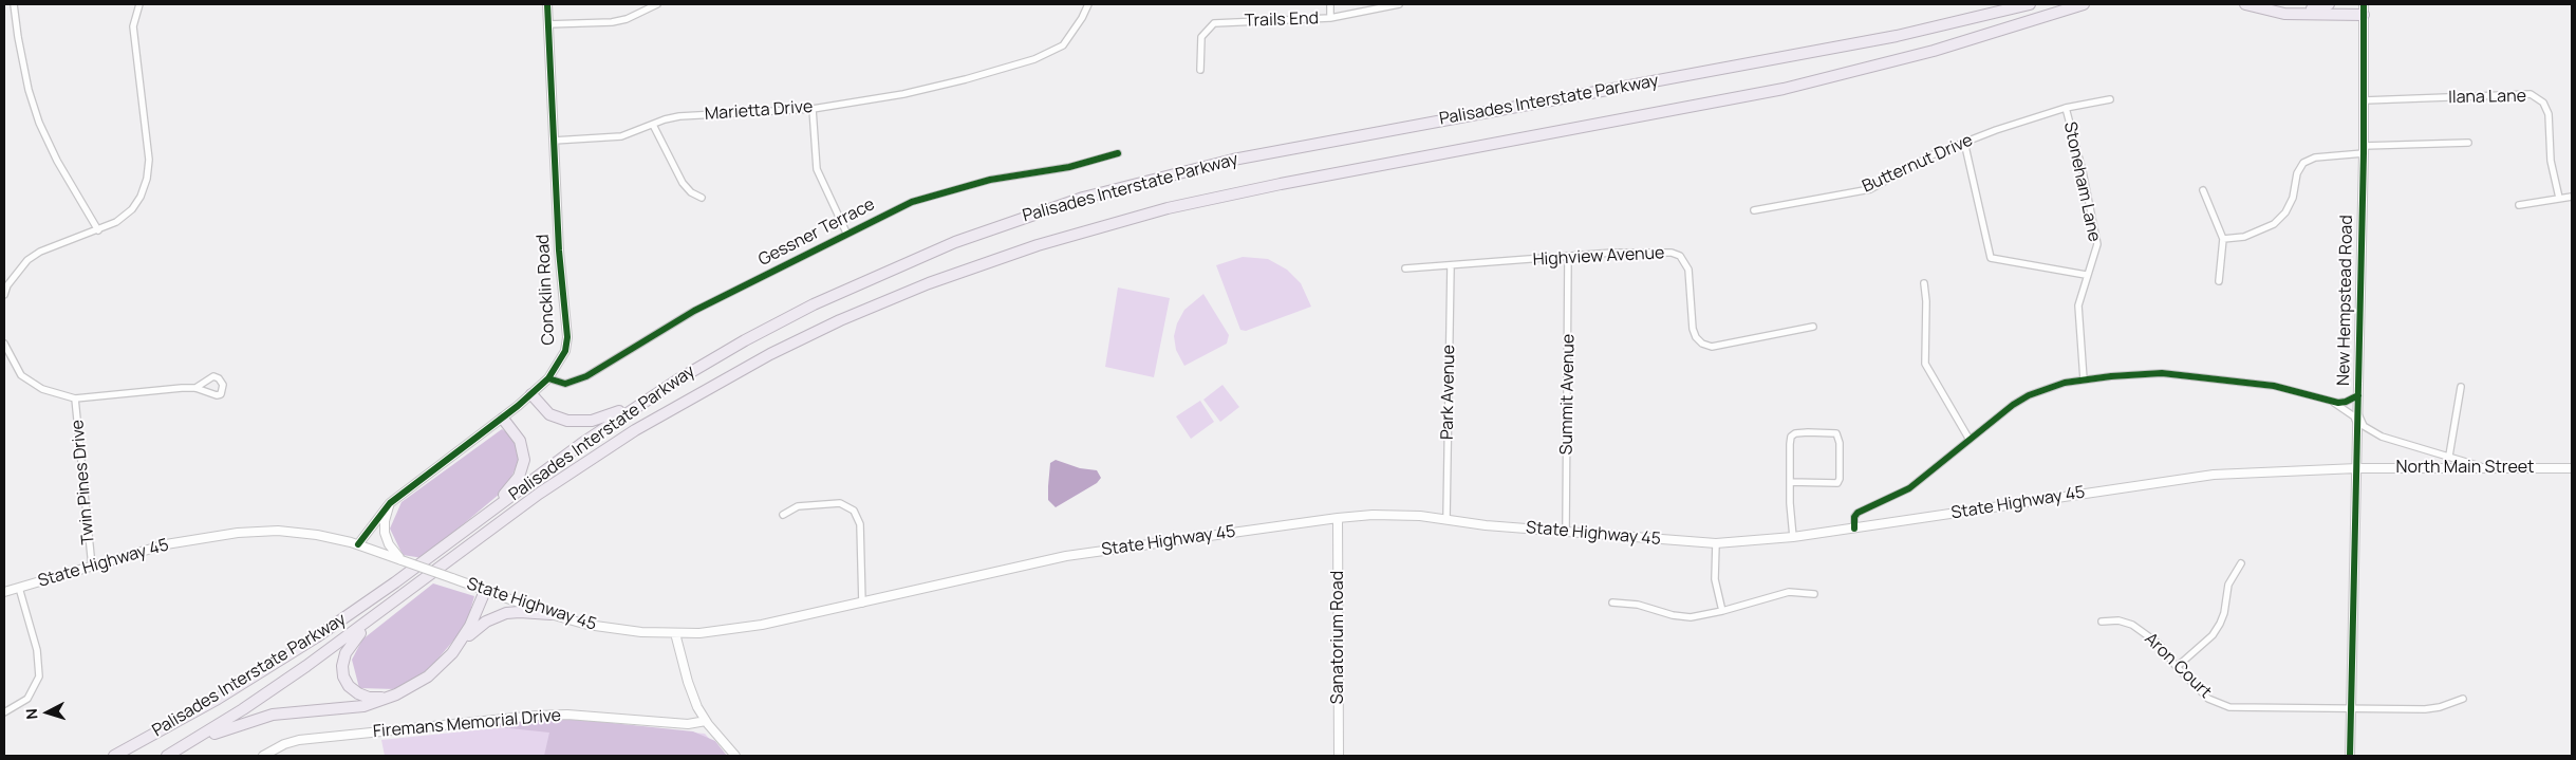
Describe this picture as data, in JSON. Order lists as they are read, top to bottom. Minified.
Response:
{"streets":{"highway":["Palisades Interstate Parkway"],"main road":["Concklin Road","New Hempstead Road","North Main Street","State Highway 45","Sanatorium Road","Firemans Memorial Drive"],"street":["Trails End","Ilana Lane","Marietta Drive","Butternut Drive","Stoneham Lane","Gessner Terrace","Highview Avenue","Park Avenue","Summit Avenue","Twin Pines Drive","Aron Court"]},"crossings":[["Ilana Lane","New Hempstead Road"],["Marietta Drive","Concklin Road"],["Butternut Drive","Stoneham Lane"],["Gessner Terrace","Concklin Road"],["Highview Avenue","Park Avenue"],["Highview Avenue","Summit Avenue"],["Concklin Road","State Highway 45"],["New Hempstead Road","North Main Street"],["New Hempstead Road","State Highway 45"],["New Hempstead Road","Aron Court"],["Park Avenue","State Highway 45"],["Summit Avenue","State Highway 45"],["North Main Street","State Highway 45"],["Twin Pines Drive","State Highway 45"],["State Highway 45","Sanatorium Road"]],"north":"left"}
